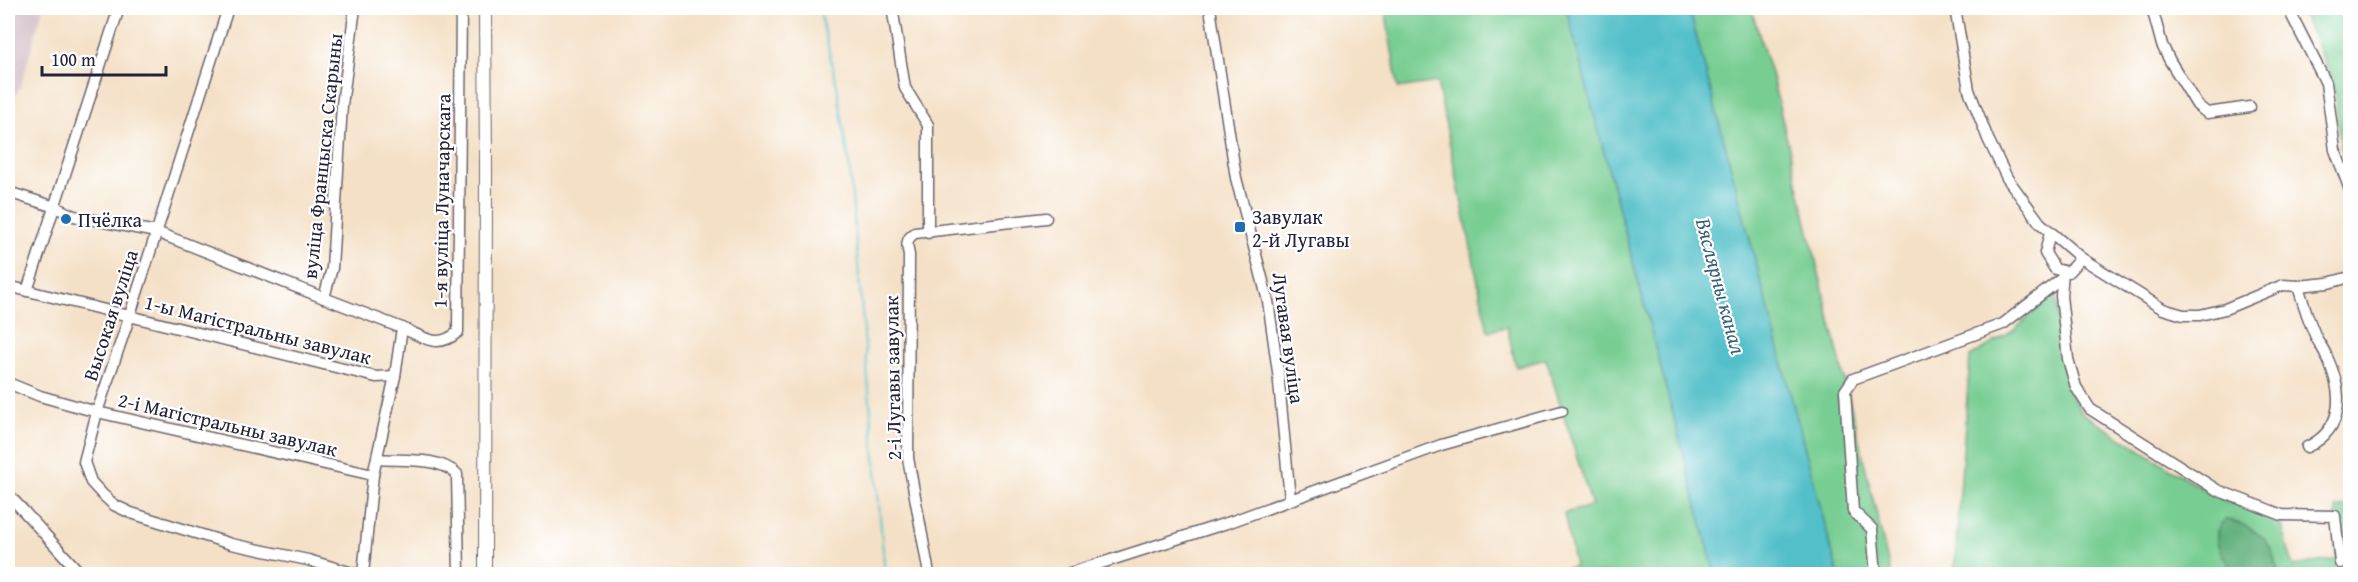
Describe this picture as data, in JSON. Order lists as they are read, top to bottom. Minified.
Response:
{"streets":{"street":["вуліца Францыска Скарыны","1-я вуліца Луначарскага","Высокая вуліца","1-ы Магістральны завулак","Лугавая вуліца","2-і Лугавы завулак","2-і Магістральны завулак"]},"crossings":[["вуліца Францыска Скарыны","1-я вуліца Луначарскага"],["Высокая вуліца","1-ы Магістральны завулак"],["Высокая вуліца","2-і Магістральны завулак"]],"water":["Вяслярны канал"],"places":{"other":["Пчёлка"],"transit":["Завулак 2-й Лугавы"]},"scale_bar":"100 m"}
